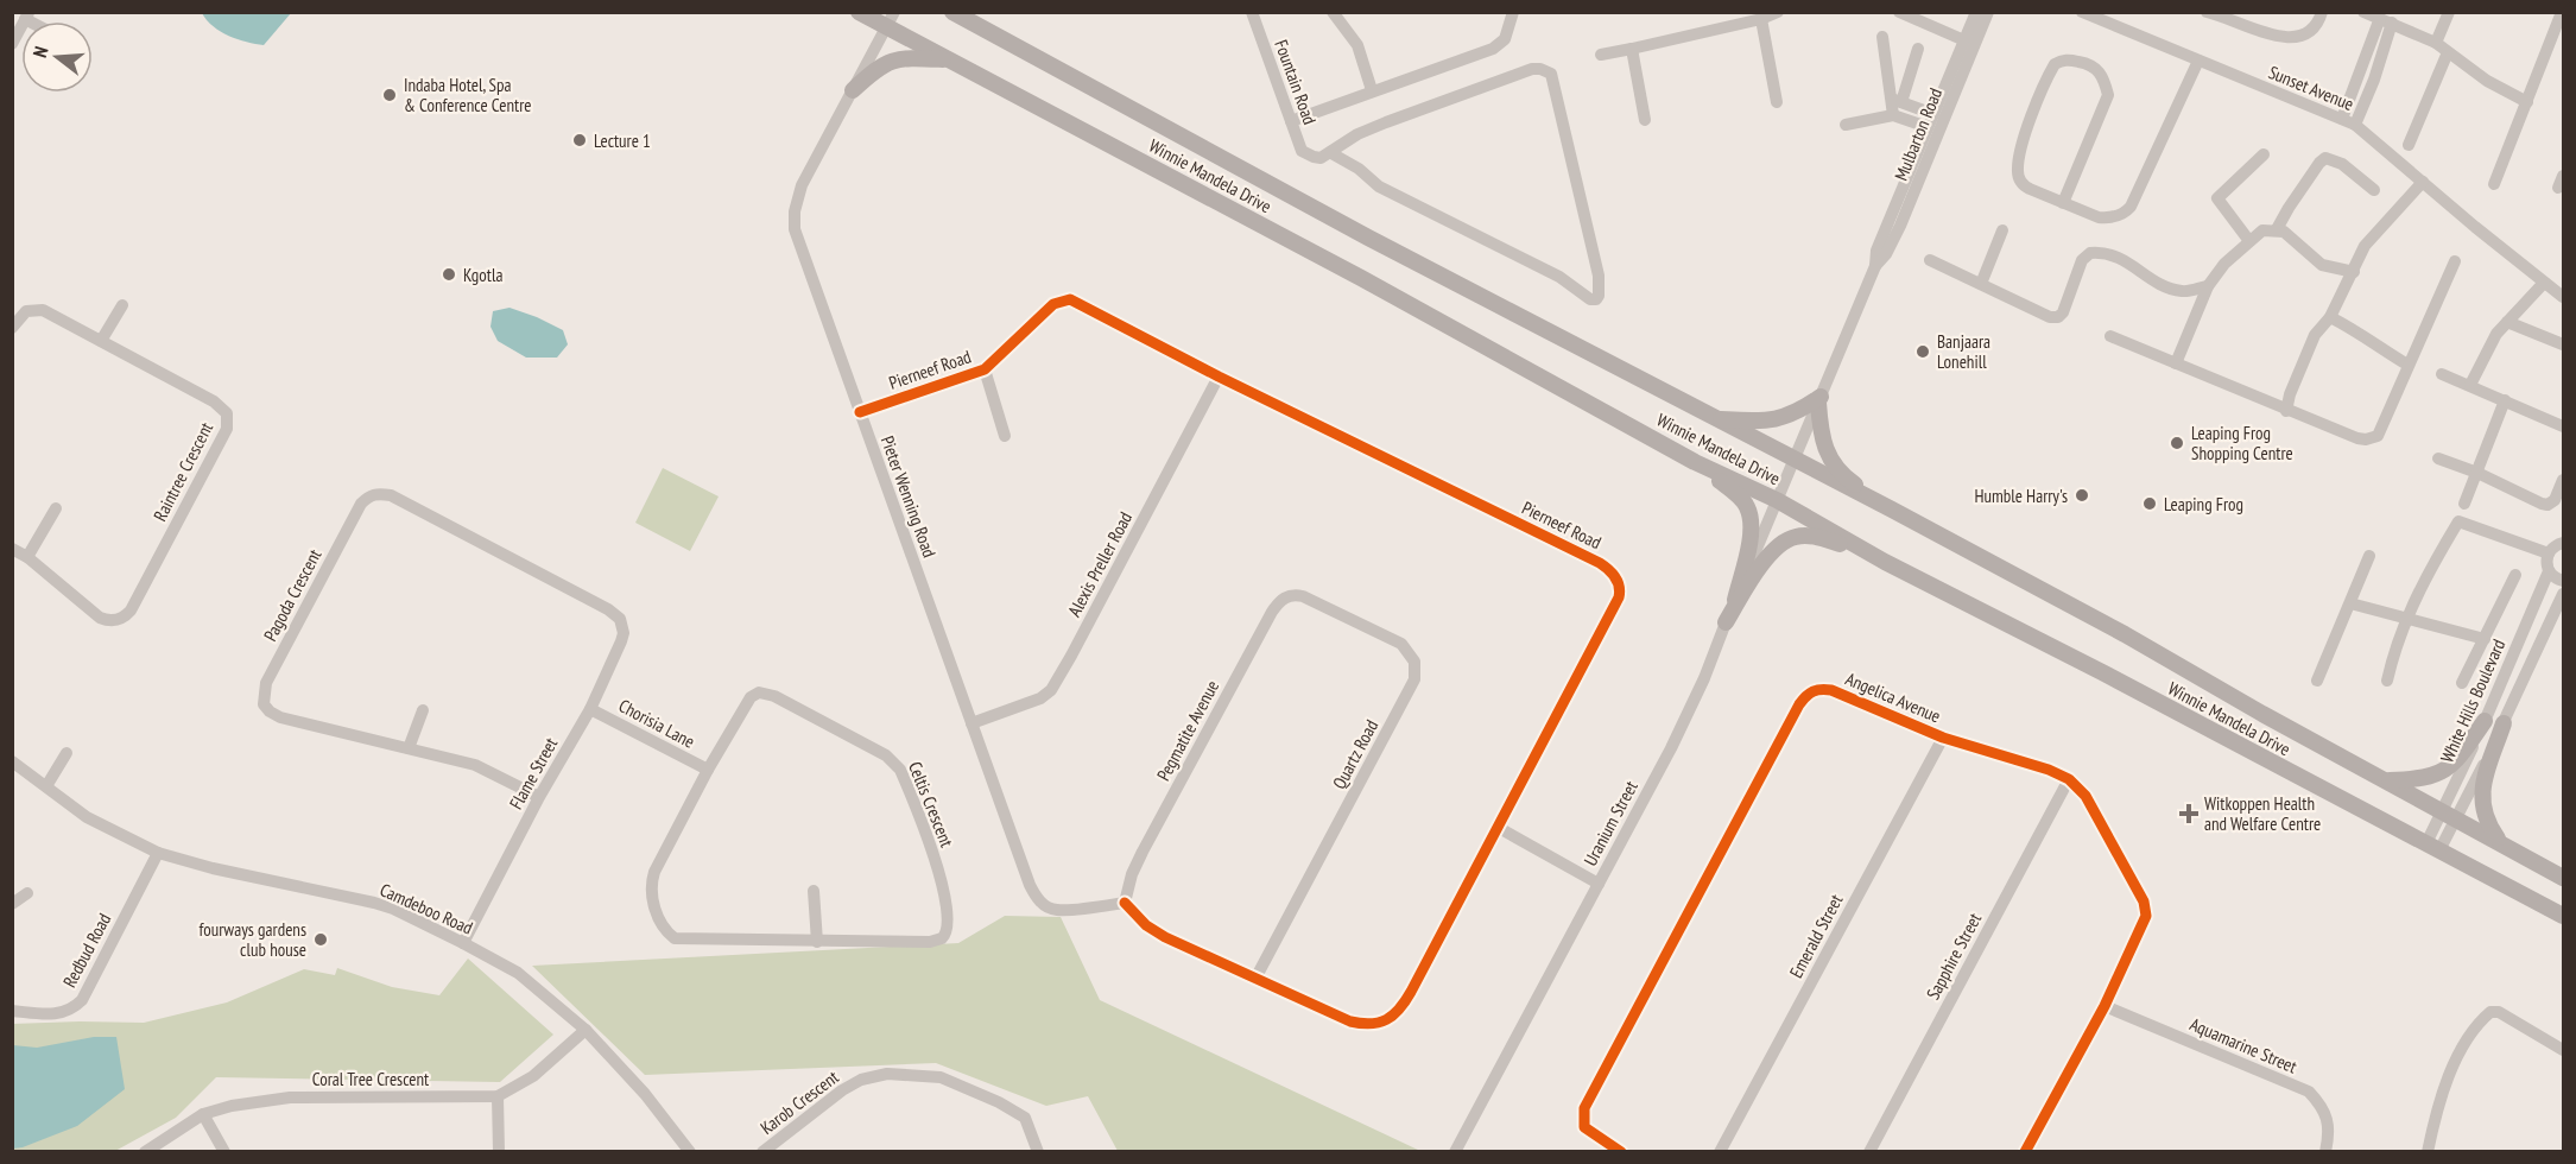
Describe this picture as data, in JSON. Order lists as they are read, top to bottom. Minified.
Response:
{"streets":{"main road":["Winnie Mandela Drive"],"street":["Fountain Road","Sunset Avenue","Mulbarton Road","Pierneef Road","Raintree Crescent","Pieter Wenning Road","Alexis Preller Road","Pagoda Crescent","Angelica Avenue","White Hills Boulevard","Chorisia Lane","Pegmatite Avenue","Quartz Road","Flame Street","Celtis Crescent","Uranium Street","Camdeboo Road","Emerald Street","Redbud Road","Sapphire Street","Aquamarine Street","Coral Tree Crescent","Karob Crescent"]},"crossings":[["Mulbarton Road","Winnie Mandela Drive"],["Mulbarton Road","Uranium Street"],["Winnie Mandela Drive","Pieter Wenning Road"],["Winnie Mandela Drive","White Hills Boulevard"],["Winnie Mandela Drive","Uranium Street"],["Pierneef Road","Pieter Wenning Road"],["Pierneef Road","Alexis Preller Road"],["Pierneef Road","Pegmatite Avenue"],["Pierneef Road","Quartz Road"],["Pieter Wenning Road","Alexis Preller Road"],["Pieter Wenning Road","Pegmatite Avenue"],["Pagoda Crescent","Flame Street"],["Angelica Avenue","Emerald Street"],["Angelica Avenue","Sapphire Street"],["Angelica Avenue","Aquamarine Street"],["Chorisia Lane","Flame Street"],["Chorisia Lane","Celtis Crescent"],["Pegmatite Avenue","Quartz Road"],["Flame Street","Camdeboo Road"],["Camdeboo Road","Redbud Road"],["Camdeboo Road","Coral Tree Crescent"]],"places":{"other":["Indaba Hotel, Spa & Conference Centre","Lecture 1","Kgotla","Banjaara Lonehill","Leaping Frog Shopping Centre","Humble Harry's","Leaping Frog","fourways gardens club house"],"health":["Witkoppen Health and Welfare Centre"]},"north":"left"}
